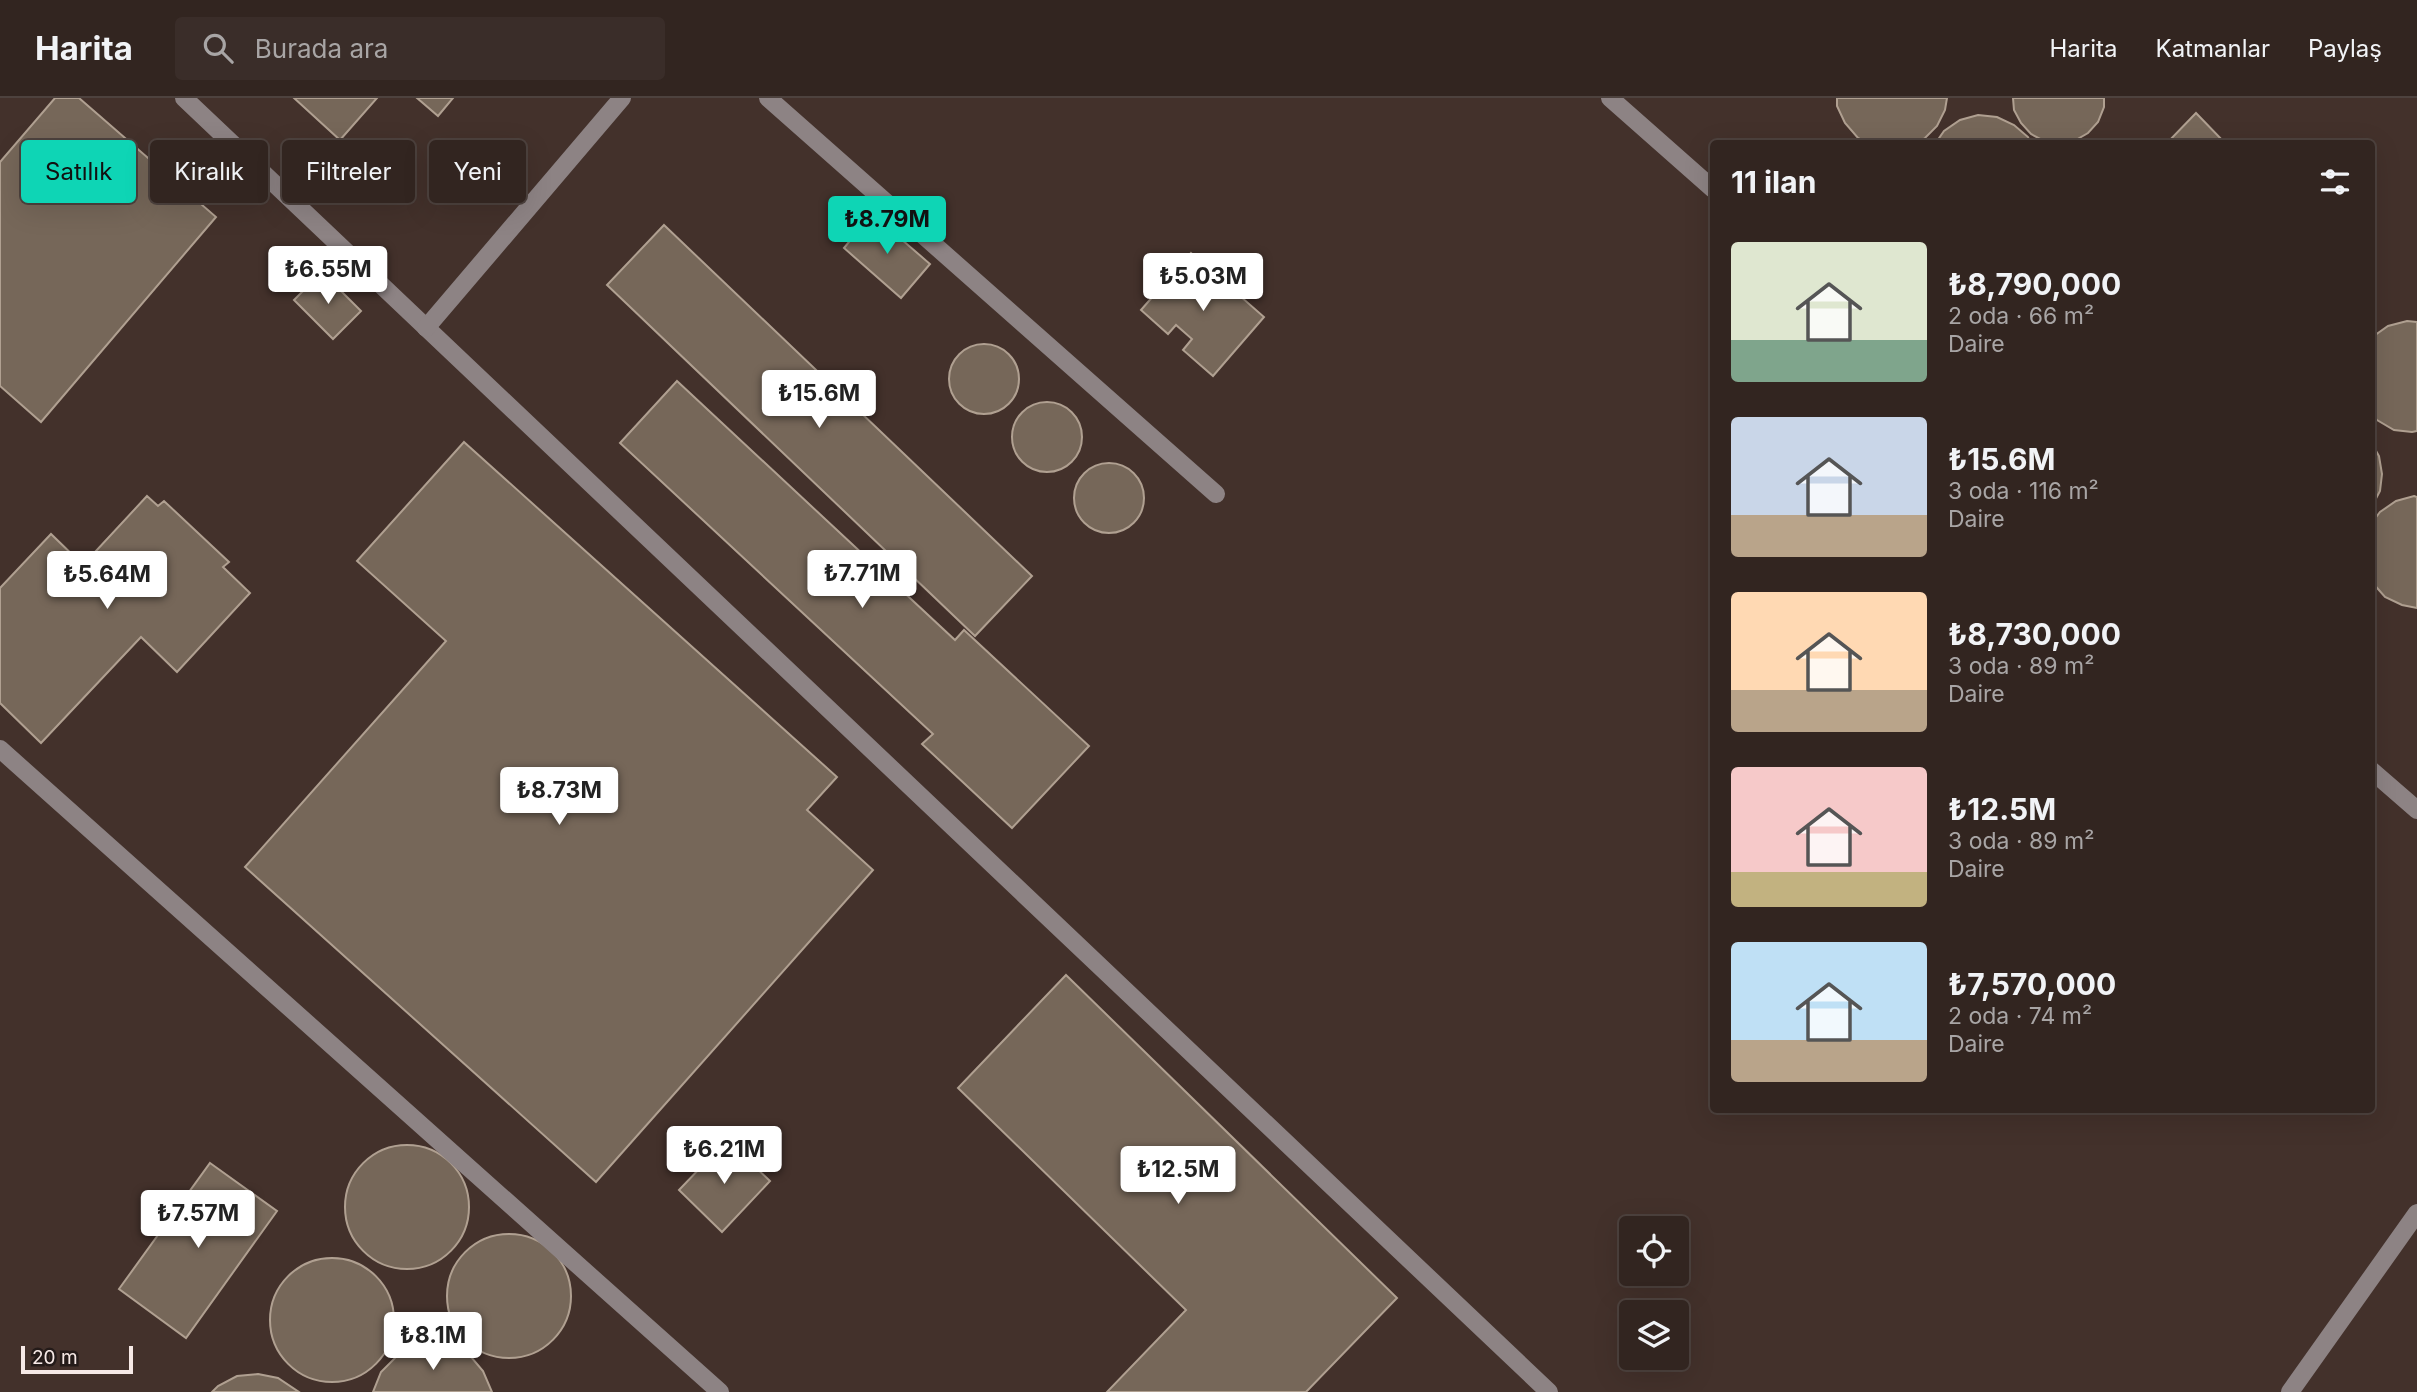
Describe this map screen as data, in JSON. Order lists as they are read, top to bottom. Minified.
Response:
{"scale_bar":"20 m","page":{"header":"Harita","search":"Burada ara","nav":["Harita","Katmanlar","Paylaş"],"chip":["Satılık","Kiralık","Filtreler","Yeni"],"heading":"11 ilan","price":["₺8.79M","₺6.55M","₺5.03M","₺15.6M","₺7.71M","₺5.64M","₺8.73M","₺6.21M","₺12.5M","₺7.57M","₺8.1M"],"list":[{"name":"₺8,790,000","note":"2 oda · 66 m² · Daire"},{"name":"₺15.6M","note":"3 oda · 116 m² · Daire"},{"name":"₺8,730,000","note":"3 oda · 89 m² · Daire"},{"name":"₺12.5M","note":"3 oda · 89 m² · Daire"},{"name":"₺7,570,000","note":"2 oda · 74 m² · Daire"}],"scale":"20 m"}}
